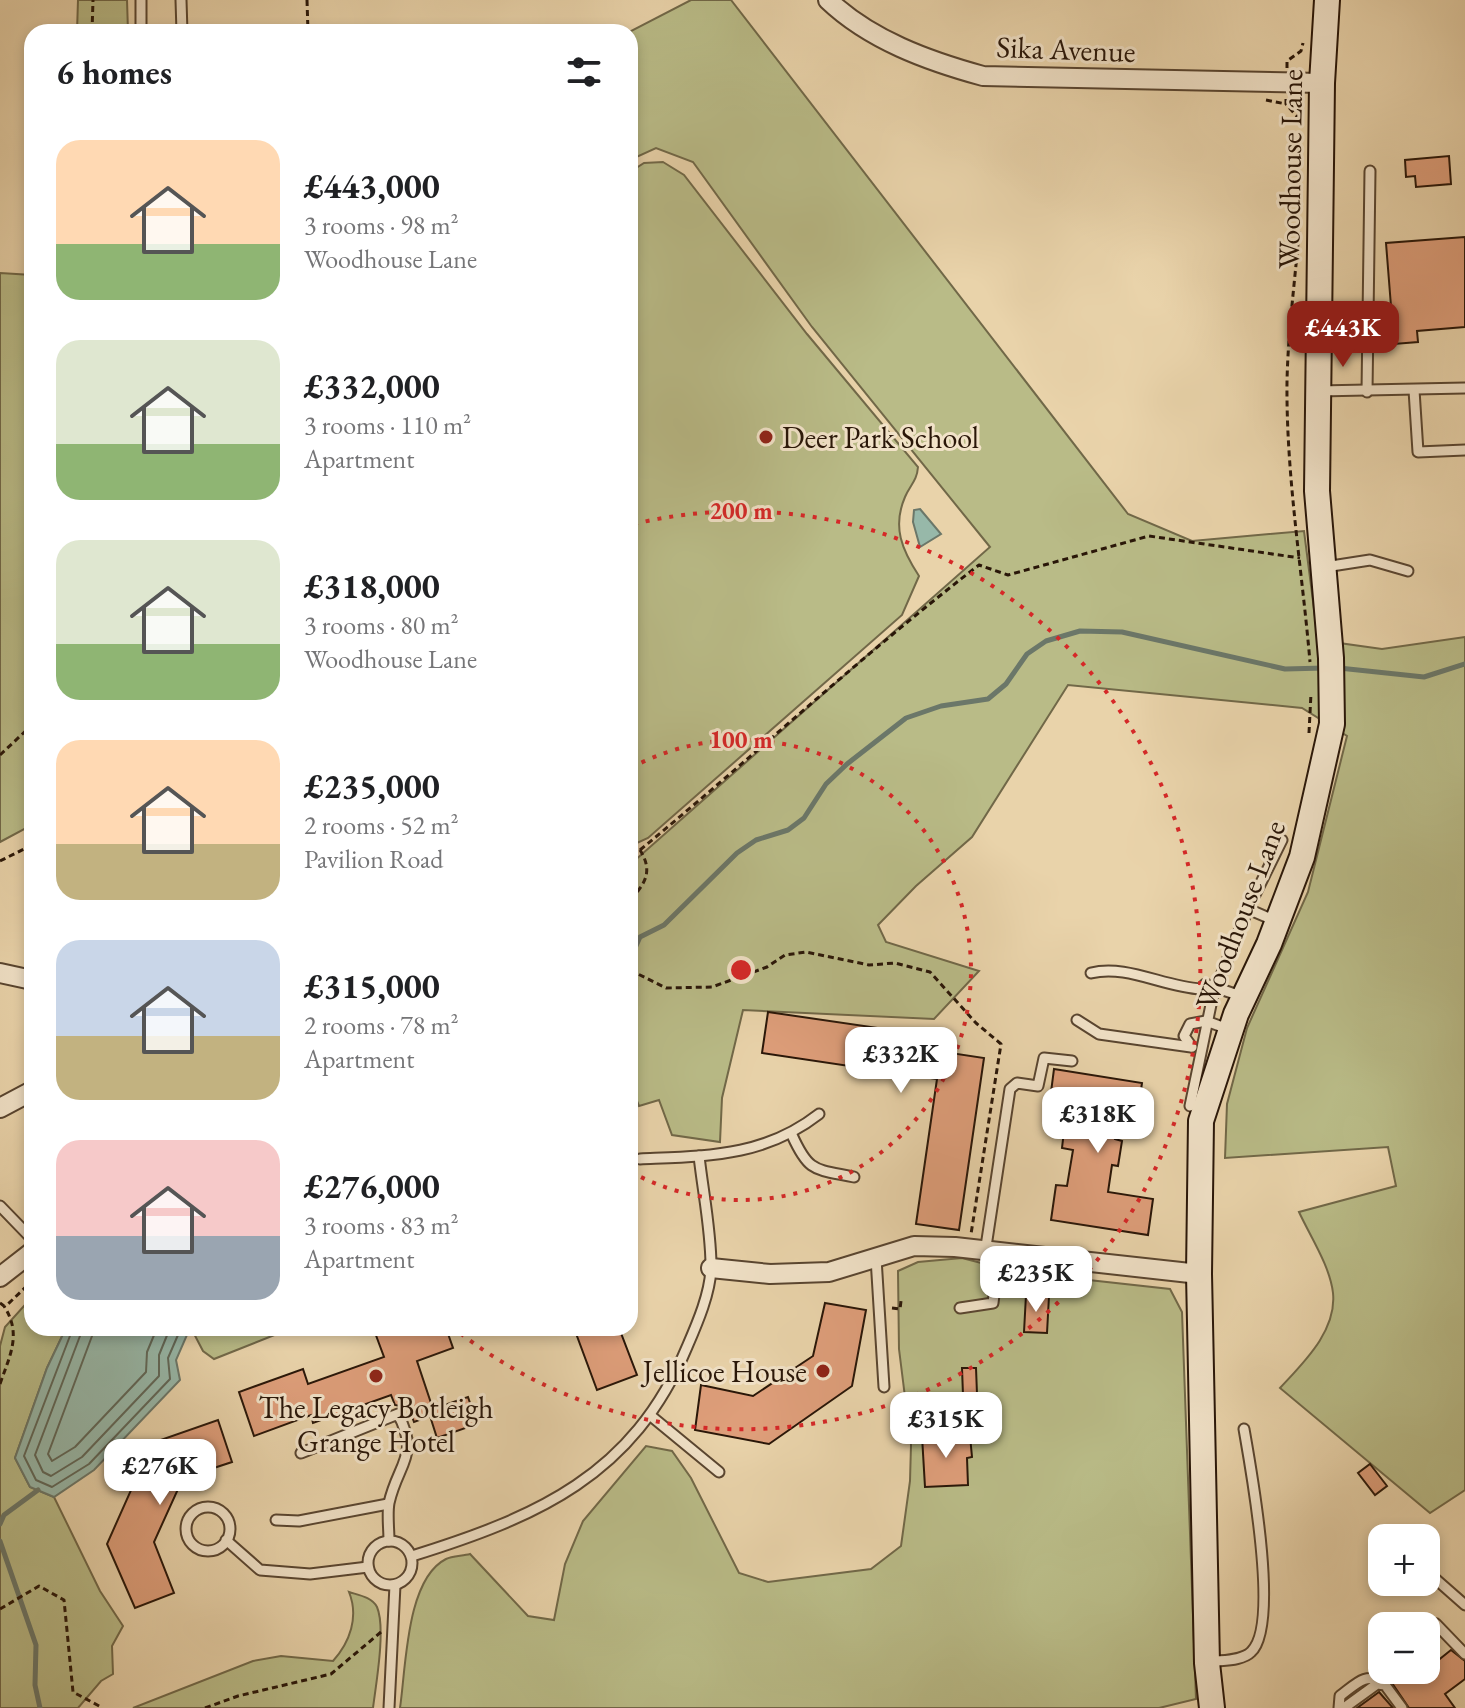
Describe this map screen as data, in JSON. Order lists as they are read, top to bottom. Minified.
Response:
{"streets":{"street":["Sika Avenue","Woodhouse Lane"]},"crossings":[["Sika Avenue","Woodhouse Lane"]],"places":["Deer Park School","Jellicoe House","The Legacy Botleigh Grange Hotel"],"page":{"heading":"6 homes","list":[{"name":"£443,000","note":"3 rooms · 98 m² · Woodhouse Lane"},{"name":"£332,000","note":"3 rooms · 110 m² · Apartment"},{"name":"£318,000","note":"3 rooms · 80 m² · Woodhouse Lane"},{"name":"£235,000","note":"2 rooms · 52 m² · Pavilion Road"},{"name":"£315,000","note":"2 rooms · 78 m² · Apartment"},{"name":"£276,000","note":"3 rooms · 83 m² · Apartment"}],"price":["£443K","£332K","£318K","£235K","£315K","£276K"],"map_buttons":["+","−"]},"rings":["200 m","100 m"]}
